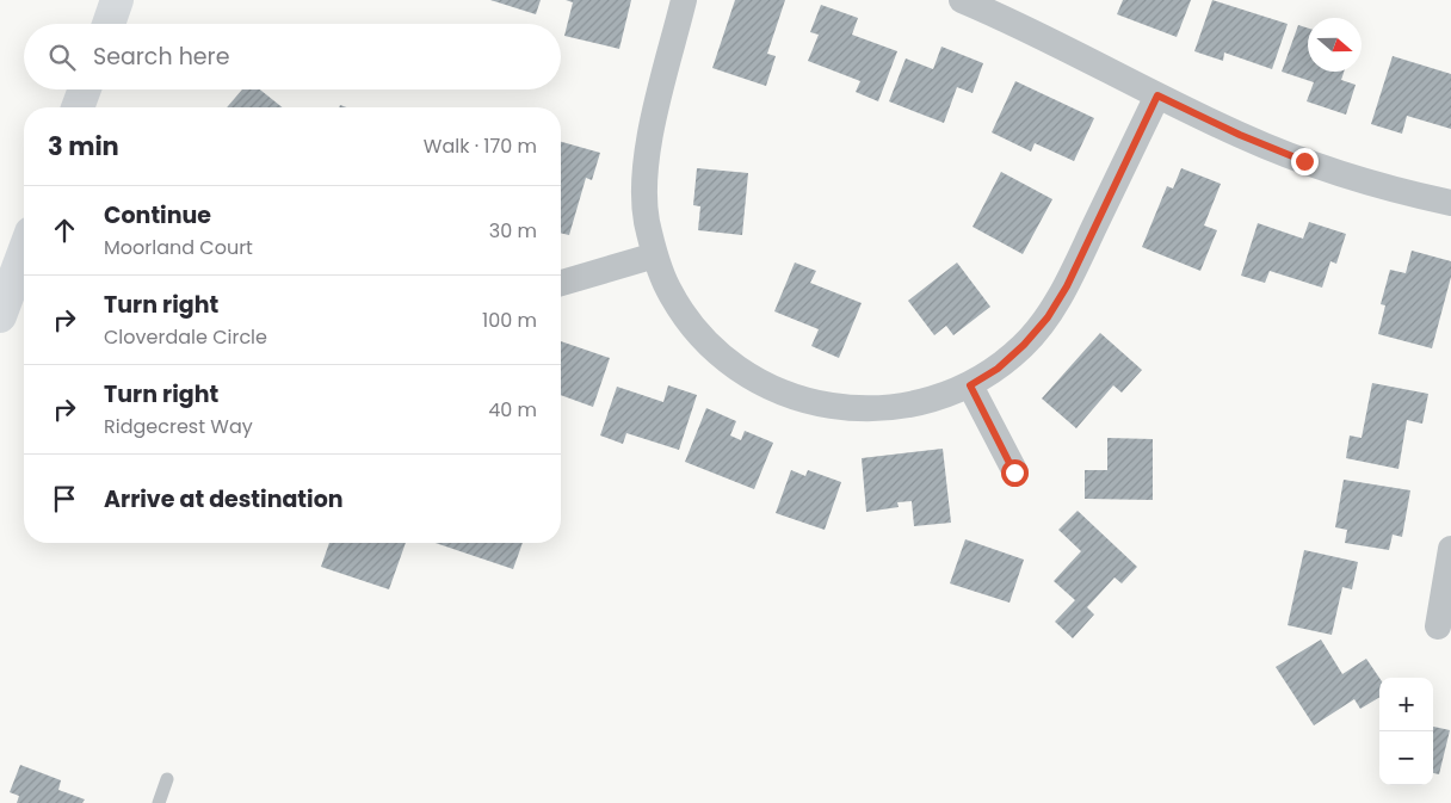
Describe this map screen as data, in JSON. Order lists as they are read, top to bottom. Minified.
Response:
{"north":"right","page":{"search":"Search here","heading":["3 min","Walk · 170 m"],"list":[["Continue","Moorland Court","30 m"],["Turn right","Cloverdale Circle","100 m"],["Turn right","Ridgecrest Way","40 m"],"Arrive at destination"],"map_buttons":["+","−"]}}
